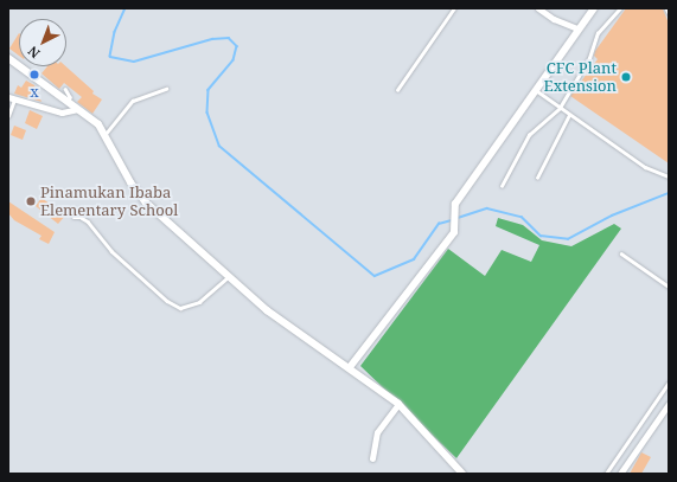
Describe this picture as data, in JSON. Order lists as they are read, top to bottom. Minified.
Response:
{"places":["x","CFC Plant Extension","Pinamukan Ibaba Elementary School"],"north":"bottom left"}
